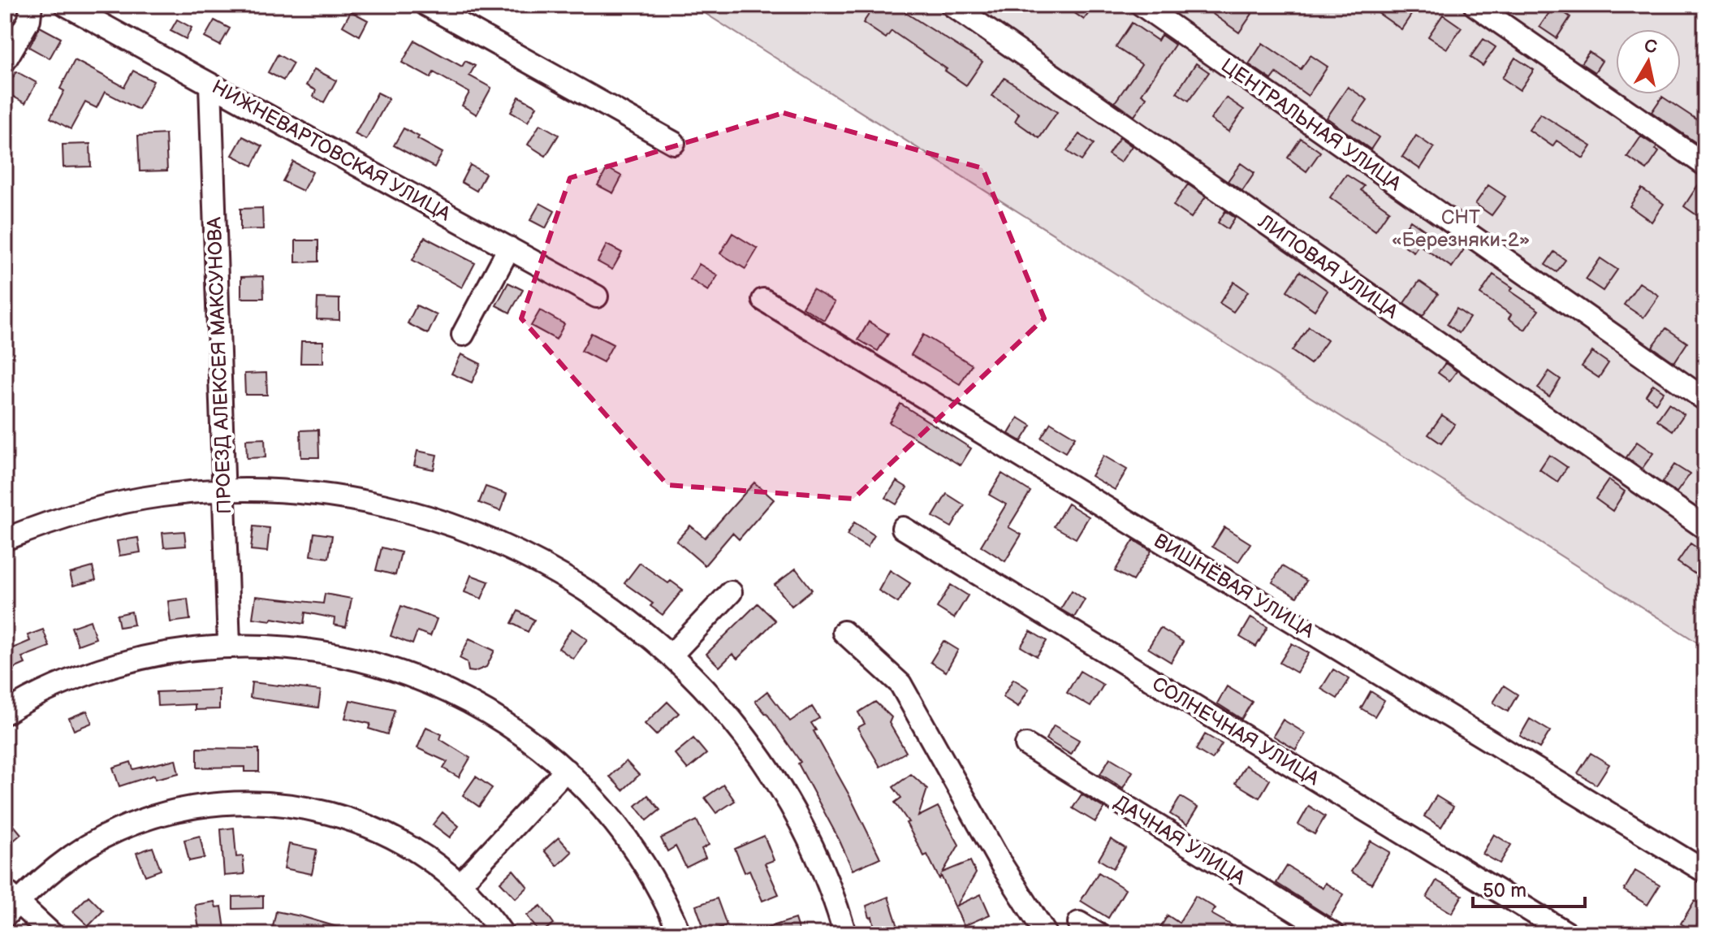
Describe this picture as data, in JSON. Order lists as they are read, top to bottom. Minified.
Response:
{"streets":{"street":["ЦЕНТРАЛЬНАЯ УЛИЦА","НИЖНЕВАРТОВСКАЯ УЛИЦА","ЛИПОВАЯ УЛИЦА","ПРОЕЗД АЛЕКСЕЯ МАКСУНОВА","ВИШНЁВАЯ УЛИЦА","СОЛНЕЧНАЯ УЛИЦА","ДАЧНАЯ УЛИЦА"]},"crossings":[["НИЖНЕВАРТОВСКАЯ УЛИЦА","ПРОЕЗД АЛЕКСЕЯ МАКСУНОВА"]],"parks":["СНТ «Березняки-2»"],"scale_bar":"50 m","north":"top"}
